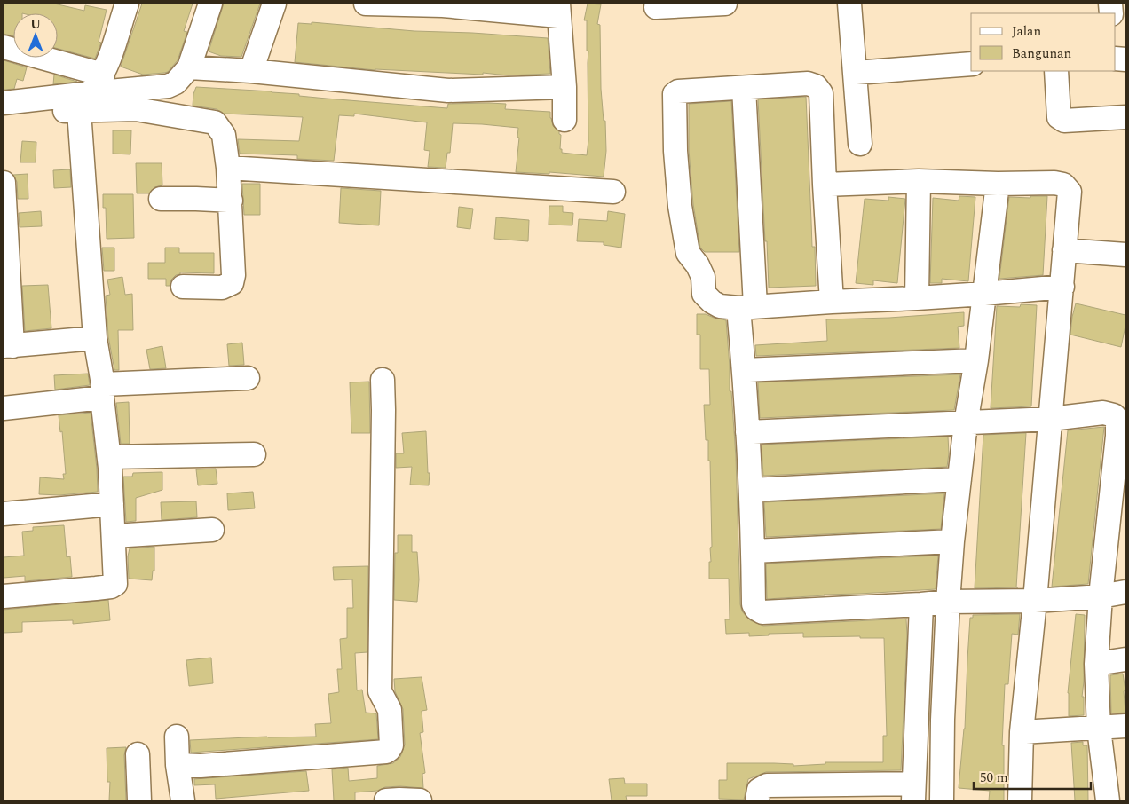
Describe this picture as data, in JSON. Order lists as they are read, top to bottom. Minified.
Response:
{"legend":["Jalan","Bangunan"],"scale_bar":"50 m","north":"top"}
